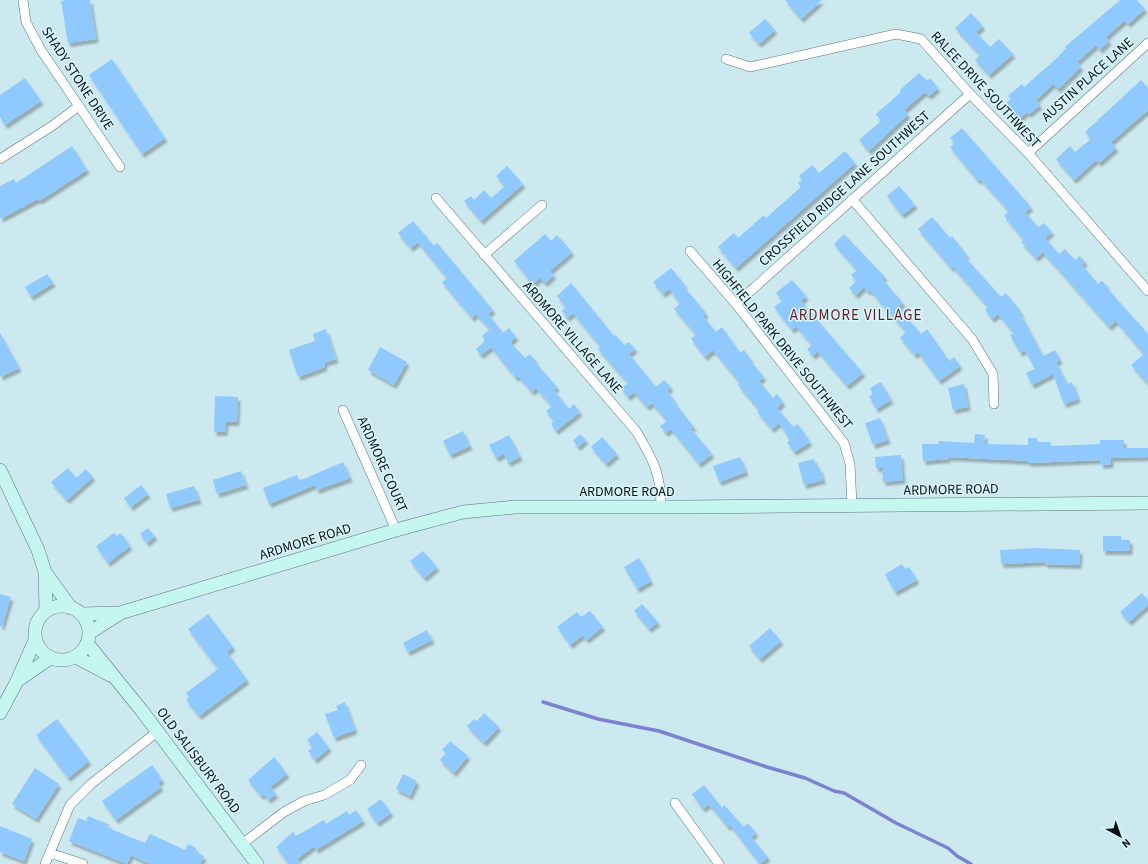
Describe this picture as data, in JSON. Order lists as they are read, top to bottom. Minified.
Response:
{"streets":{"street":["SHADY STONE DRIVE","AUSTIN PLACE LANE","RALEE DRIVE SOUTHWEST","CROSSFIELD RIDGE LANE SOUTHWEST","ARDMORE VILLAGE LANE","HIGHFIELD PARK DRIVE SOUTHWEST","ARDMORE COURT","ARDMORE ROAD","OLD SALISBURY ROAD"]},"crossings":[["AUSTIN PLACE LANE","RALEE DRIVE SOUTHWEST"],["RALEE DRIVE SOUTHWEST","CROSSFIELD RIDGE LANE SOUTHWEST"],["CROSSFIELD RIDGE LANE SOUTHWEST","HIGHFIELD PARK DRIVE SOUTHWEST"],["ARDMORE VILLAGE LANE","ARDMORE ROAD"],["HIGHFIELD PARK DRIVE SOUTHWEST","ARDMORE ROAD"],["ARDMORE COURT","ARDMORE ROAD"],["ARDMORE ROAD","OLD SALISBURY ROAD"]],"districts":["ARDMORE VILLAGE"],"north":"bottom right"}
